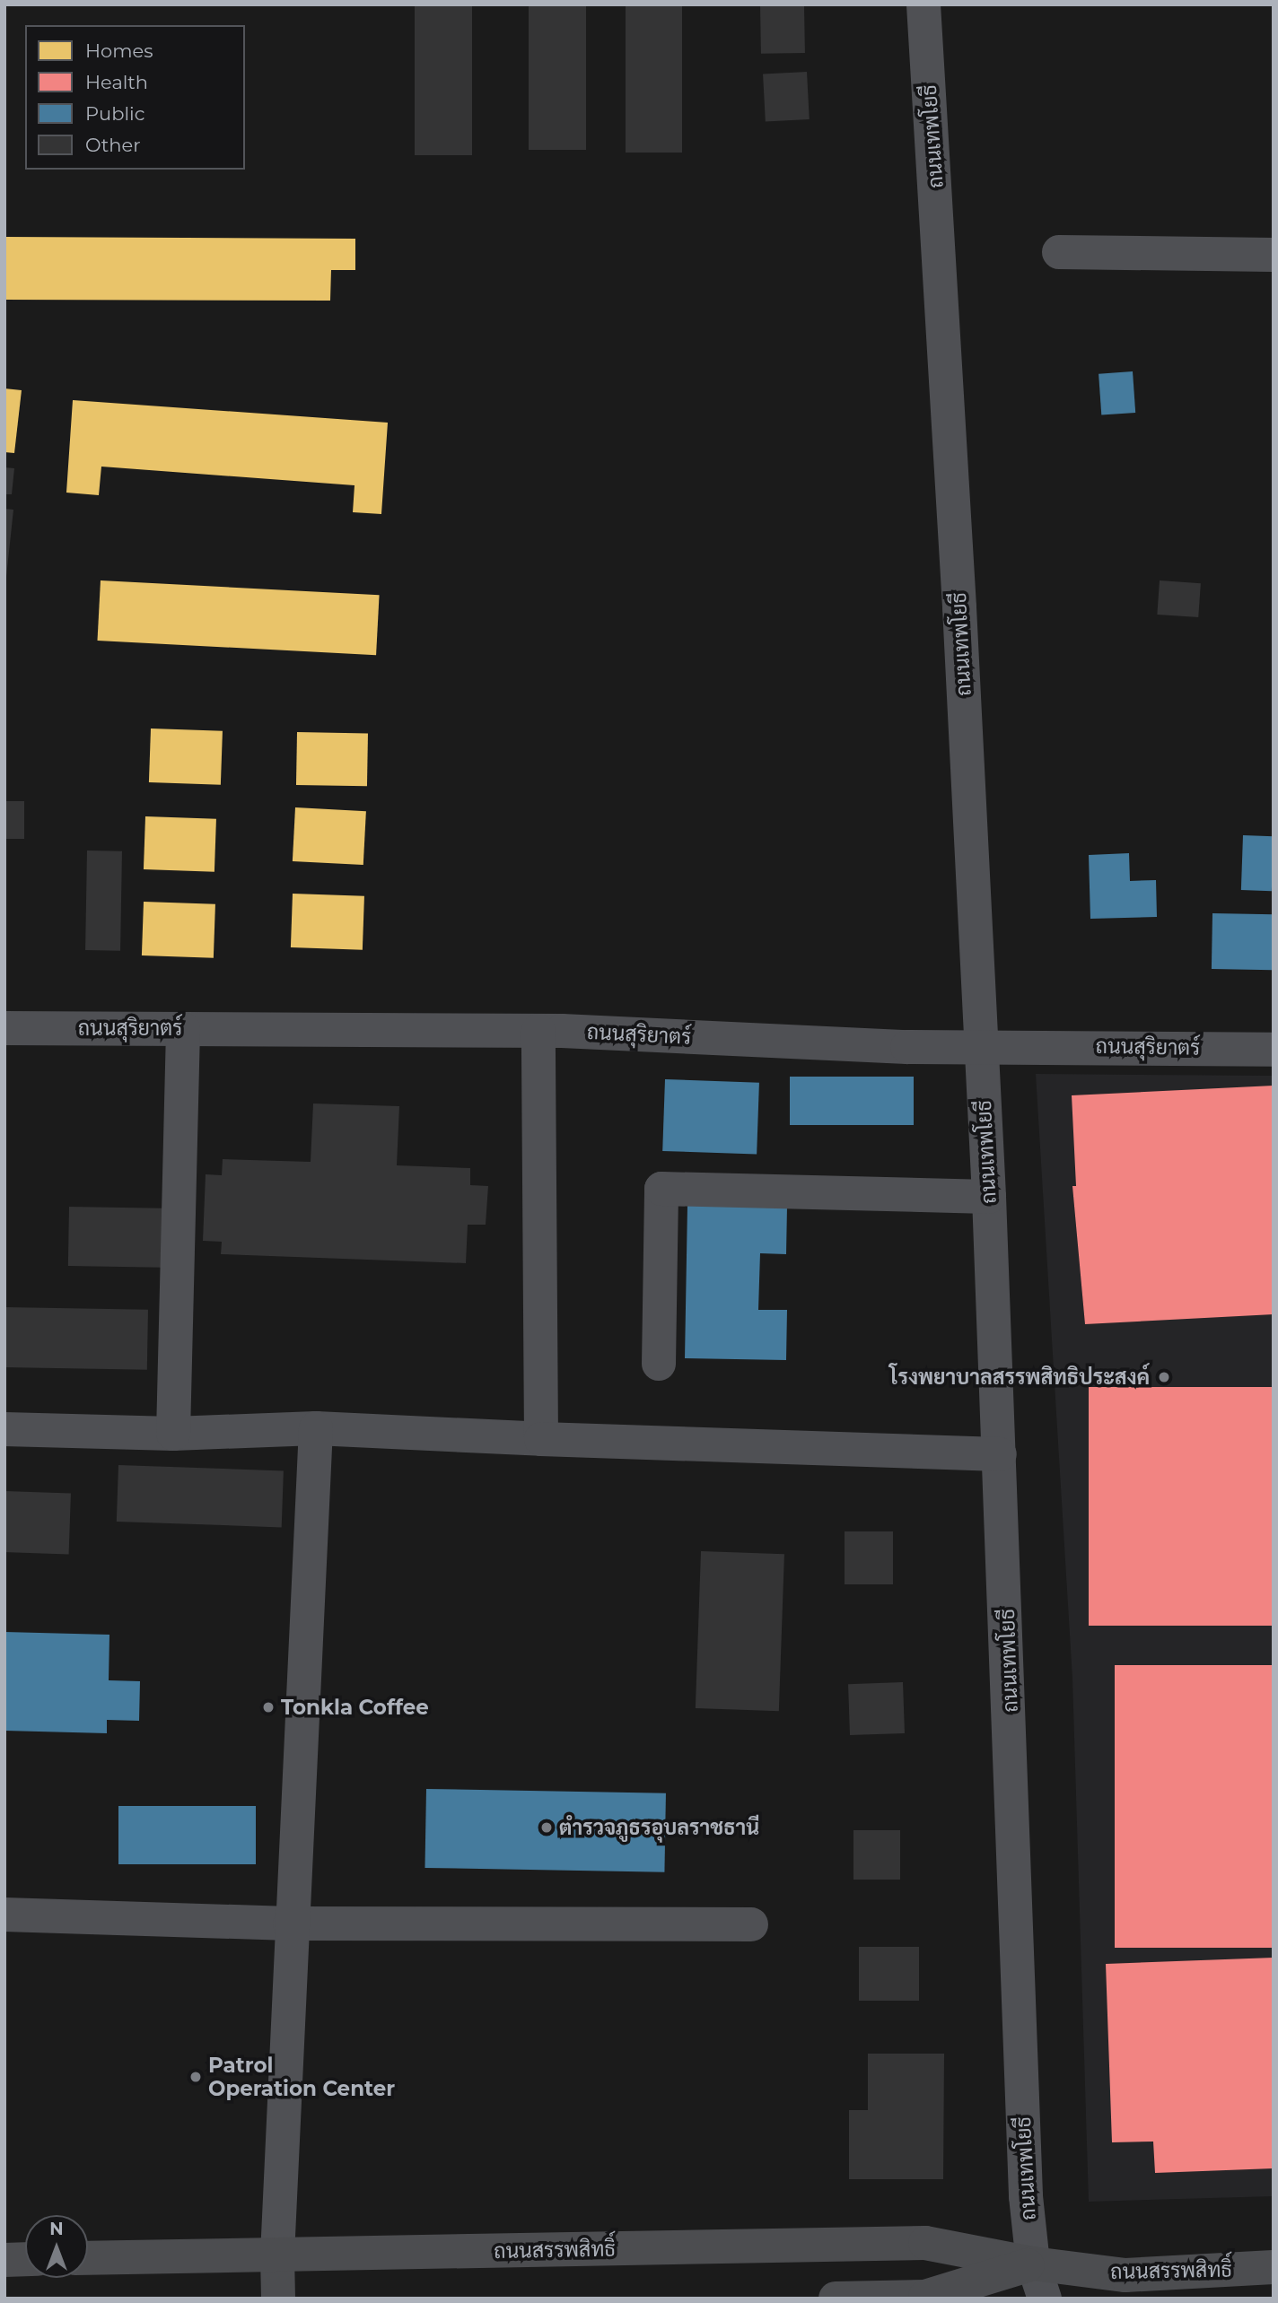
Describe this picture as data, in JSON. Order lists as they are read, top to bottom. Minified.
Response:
{"streets":{"main road":["ถนนสรรพสิทธิ์"],"street":["ถนนเทพโยธี","ถนนสุริยาตร์"]},"crossings":[["ถนนเทพโยธี","ถนนสุริยาตร์"],["ถนนเทพโยธี","ถนนสรรพสิทธิ์"]],"places":["โรงพยาบาลสรรพสิทธิประสงค์","Tonkla Coffee","ตำรวจภูธรอุบลราชธานี","Patrol Operation Center"],"legend":["Homes","Health","Public","Other"],"north":"top"}
